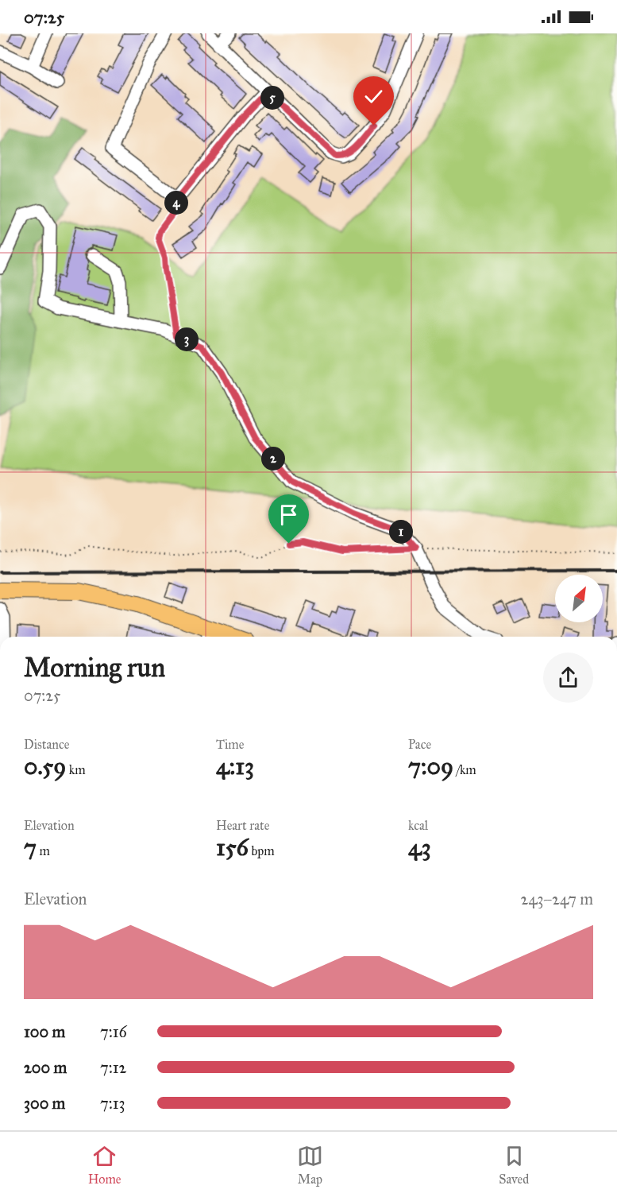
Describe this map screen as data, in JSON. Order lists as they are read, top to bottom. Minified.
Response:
{"north":"top right","page":{"status":"07:25","pins":["5","4","3","2","1"],"heading":["Morning run","07:25"],"stats":[["Distance","0.59 km"],["Time","4:13"],["Pace","7:09 /km"],["Elevation","7 m"],["Heart rate","156 bpm"],["kcal","43"]],"chart":["Elevation","243–247 m"],"list":[{"name":"100 m","note":"7:16"},{"name":"200 m","note":"7:12"},{"name":"300 m","note":"7:13"}],"tabs":["Home","Map","Saved"]}}
